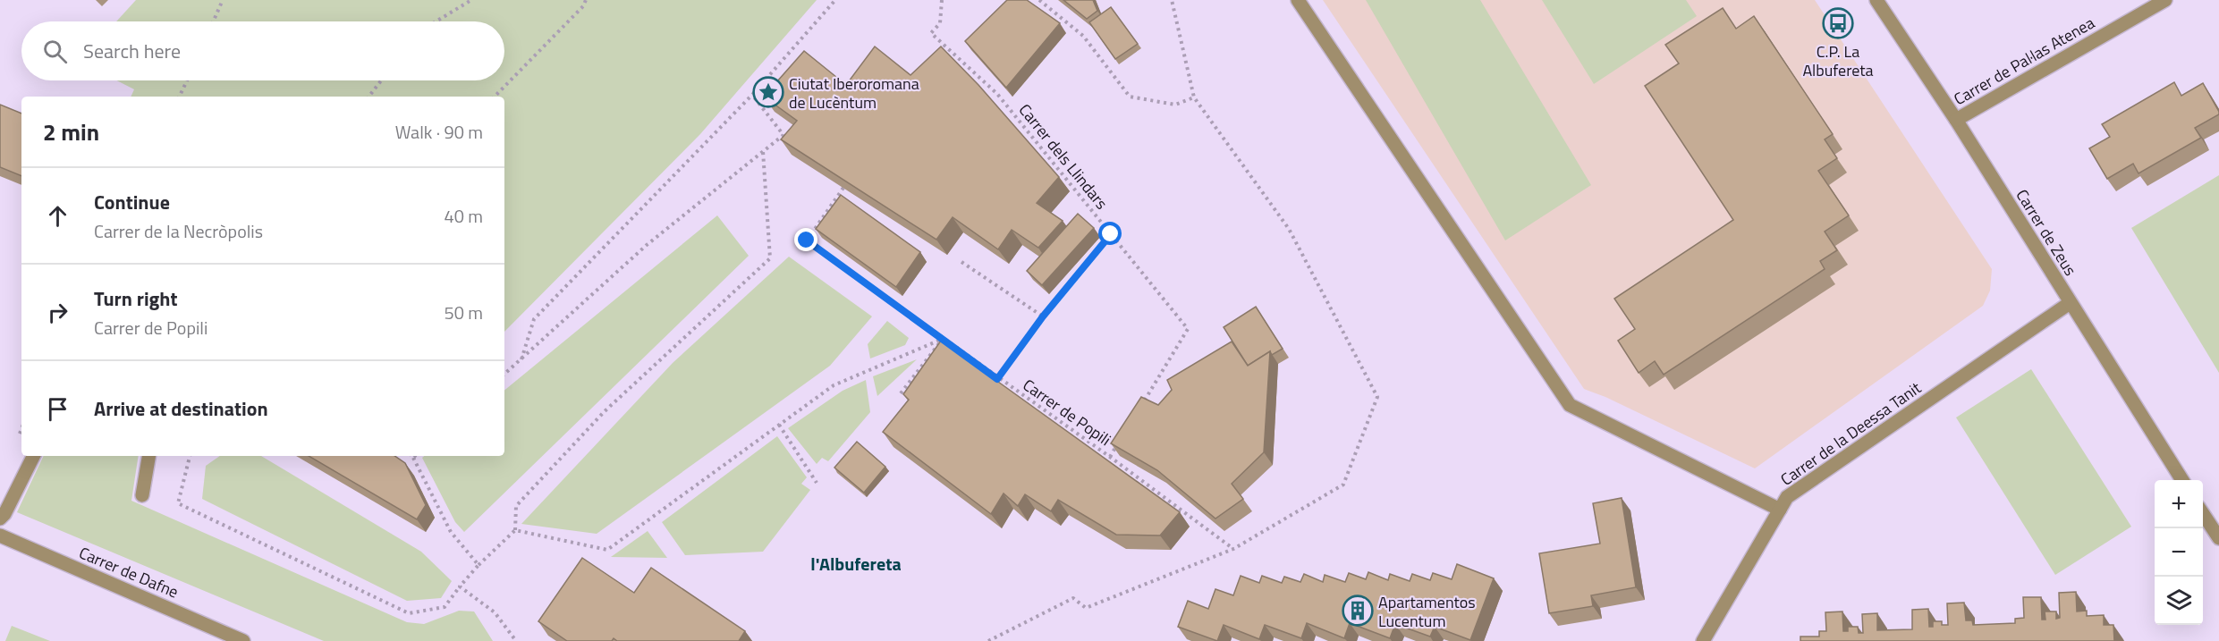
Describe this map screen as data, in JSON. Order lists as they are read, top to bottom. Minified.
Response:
{"streets":{"street":["Carrer de Pal·las Atenea","Carrer de Zeus","Carrer de la Deessa Tanit","Carrer de Dafne"],"path":["Carrer dels Llindars","Carrer de Popili"]},"crossings":[["Carrer de Pal·las Atenea","Carrer de Zeus"],["Carrer de Zeus","Carrer de la Deessa Tanit"]],"districts":["l'Albufereta"],"places":{"bus stop":["C.P. La Albufereta"],"place":["Ciutat Iberoromana de Lucèntum"],"building":["Apartamentos Lucentum"]},"page":{"search":"Search here","heading":["2 min","Walk · 90 m"],"list":[["Continue","Carrer de la Necròpolis","40 m"],["Turn right","Carrer de Popili","50 m"],"Arrive at destination"],"map_buttons":["+","−"]}}
